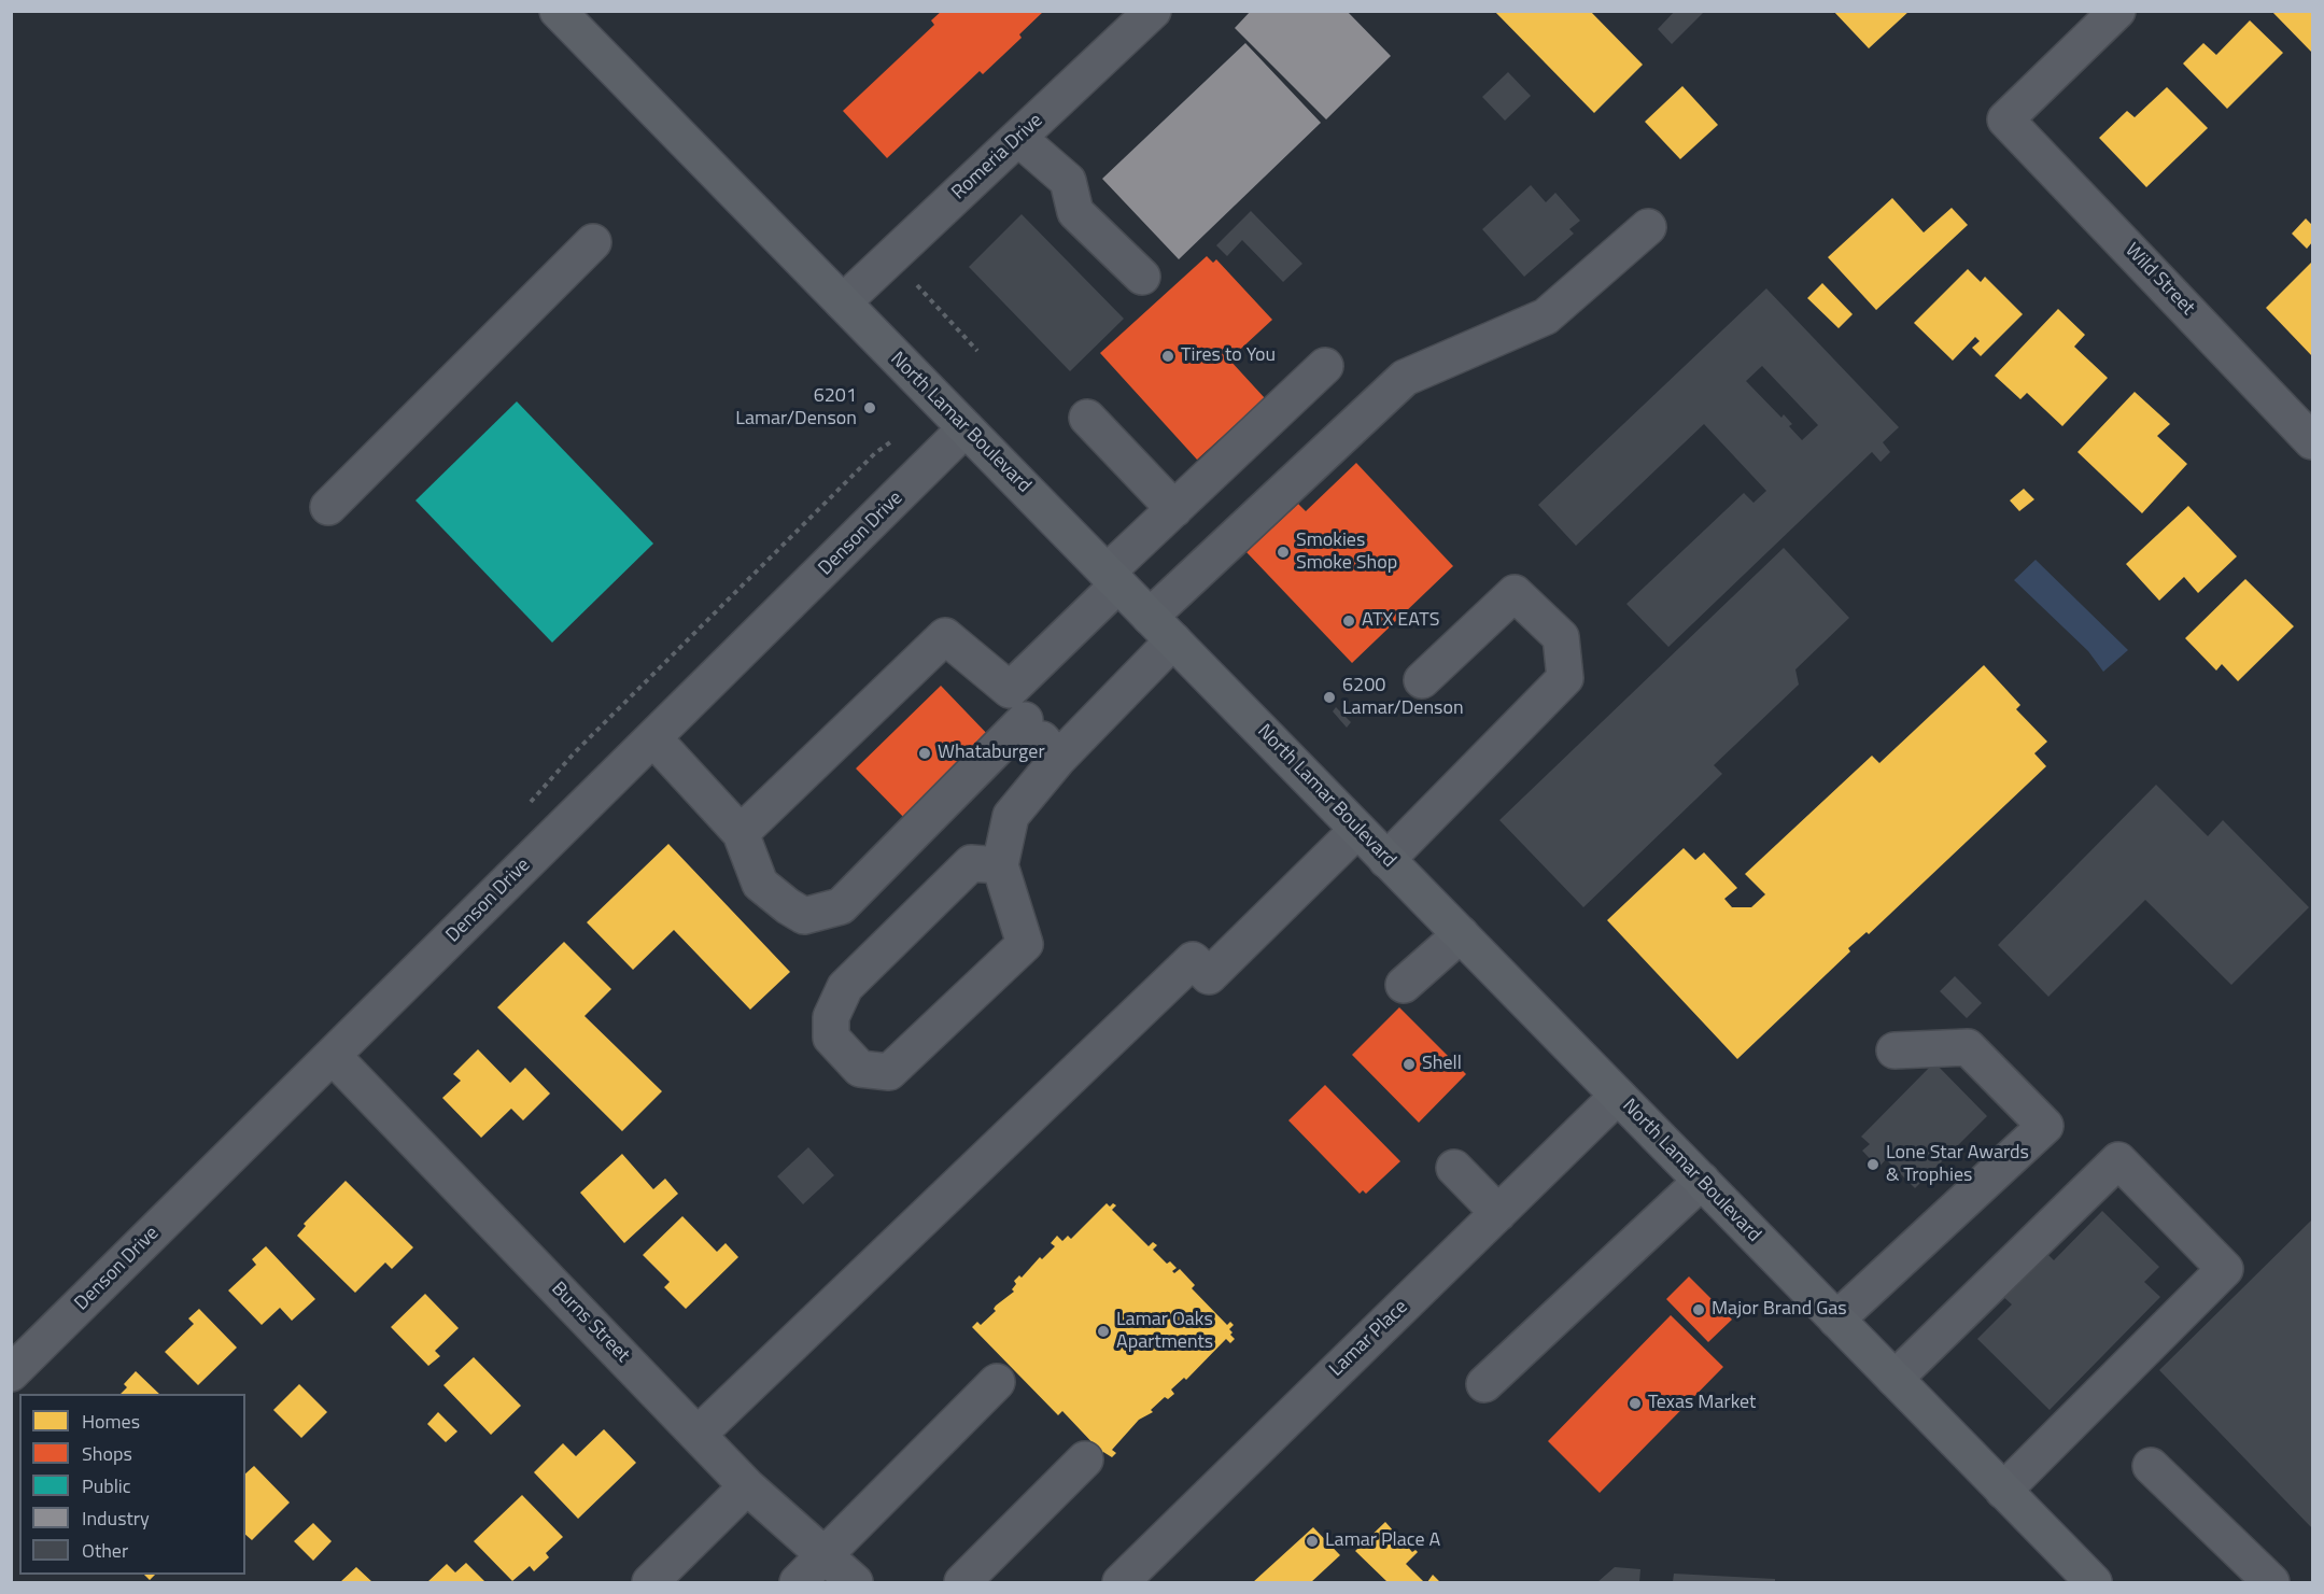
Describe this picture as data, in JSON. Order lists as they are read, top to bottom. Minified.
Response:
{"streets":{"main road":["North Lamar Boulevard"],"street":["Romeria Drive","Wild Street","Denson Drive","Burns Street","Lamar Place"]},"crossings":[["Romeria Drive","North Lamar Boulevard"],["North Lamar Boulevard","Denson Drive"],["North Lamar Boulevard","Lamar Place"],["Denson Drive","Burns Street"]],"places":["Tires to You","6201 Lamar/Denson","Smokies Smoke Shop","ATX EATS","6200 Lamar/Denson","Whataburger","Shell","Lone Star Awards & Trophies","Major Brand Gas","Lamar Oaks Apartments","Texas Market","Lamar Place A"],"legend":["Homes","Shops","Public","Industry","Other"]}
